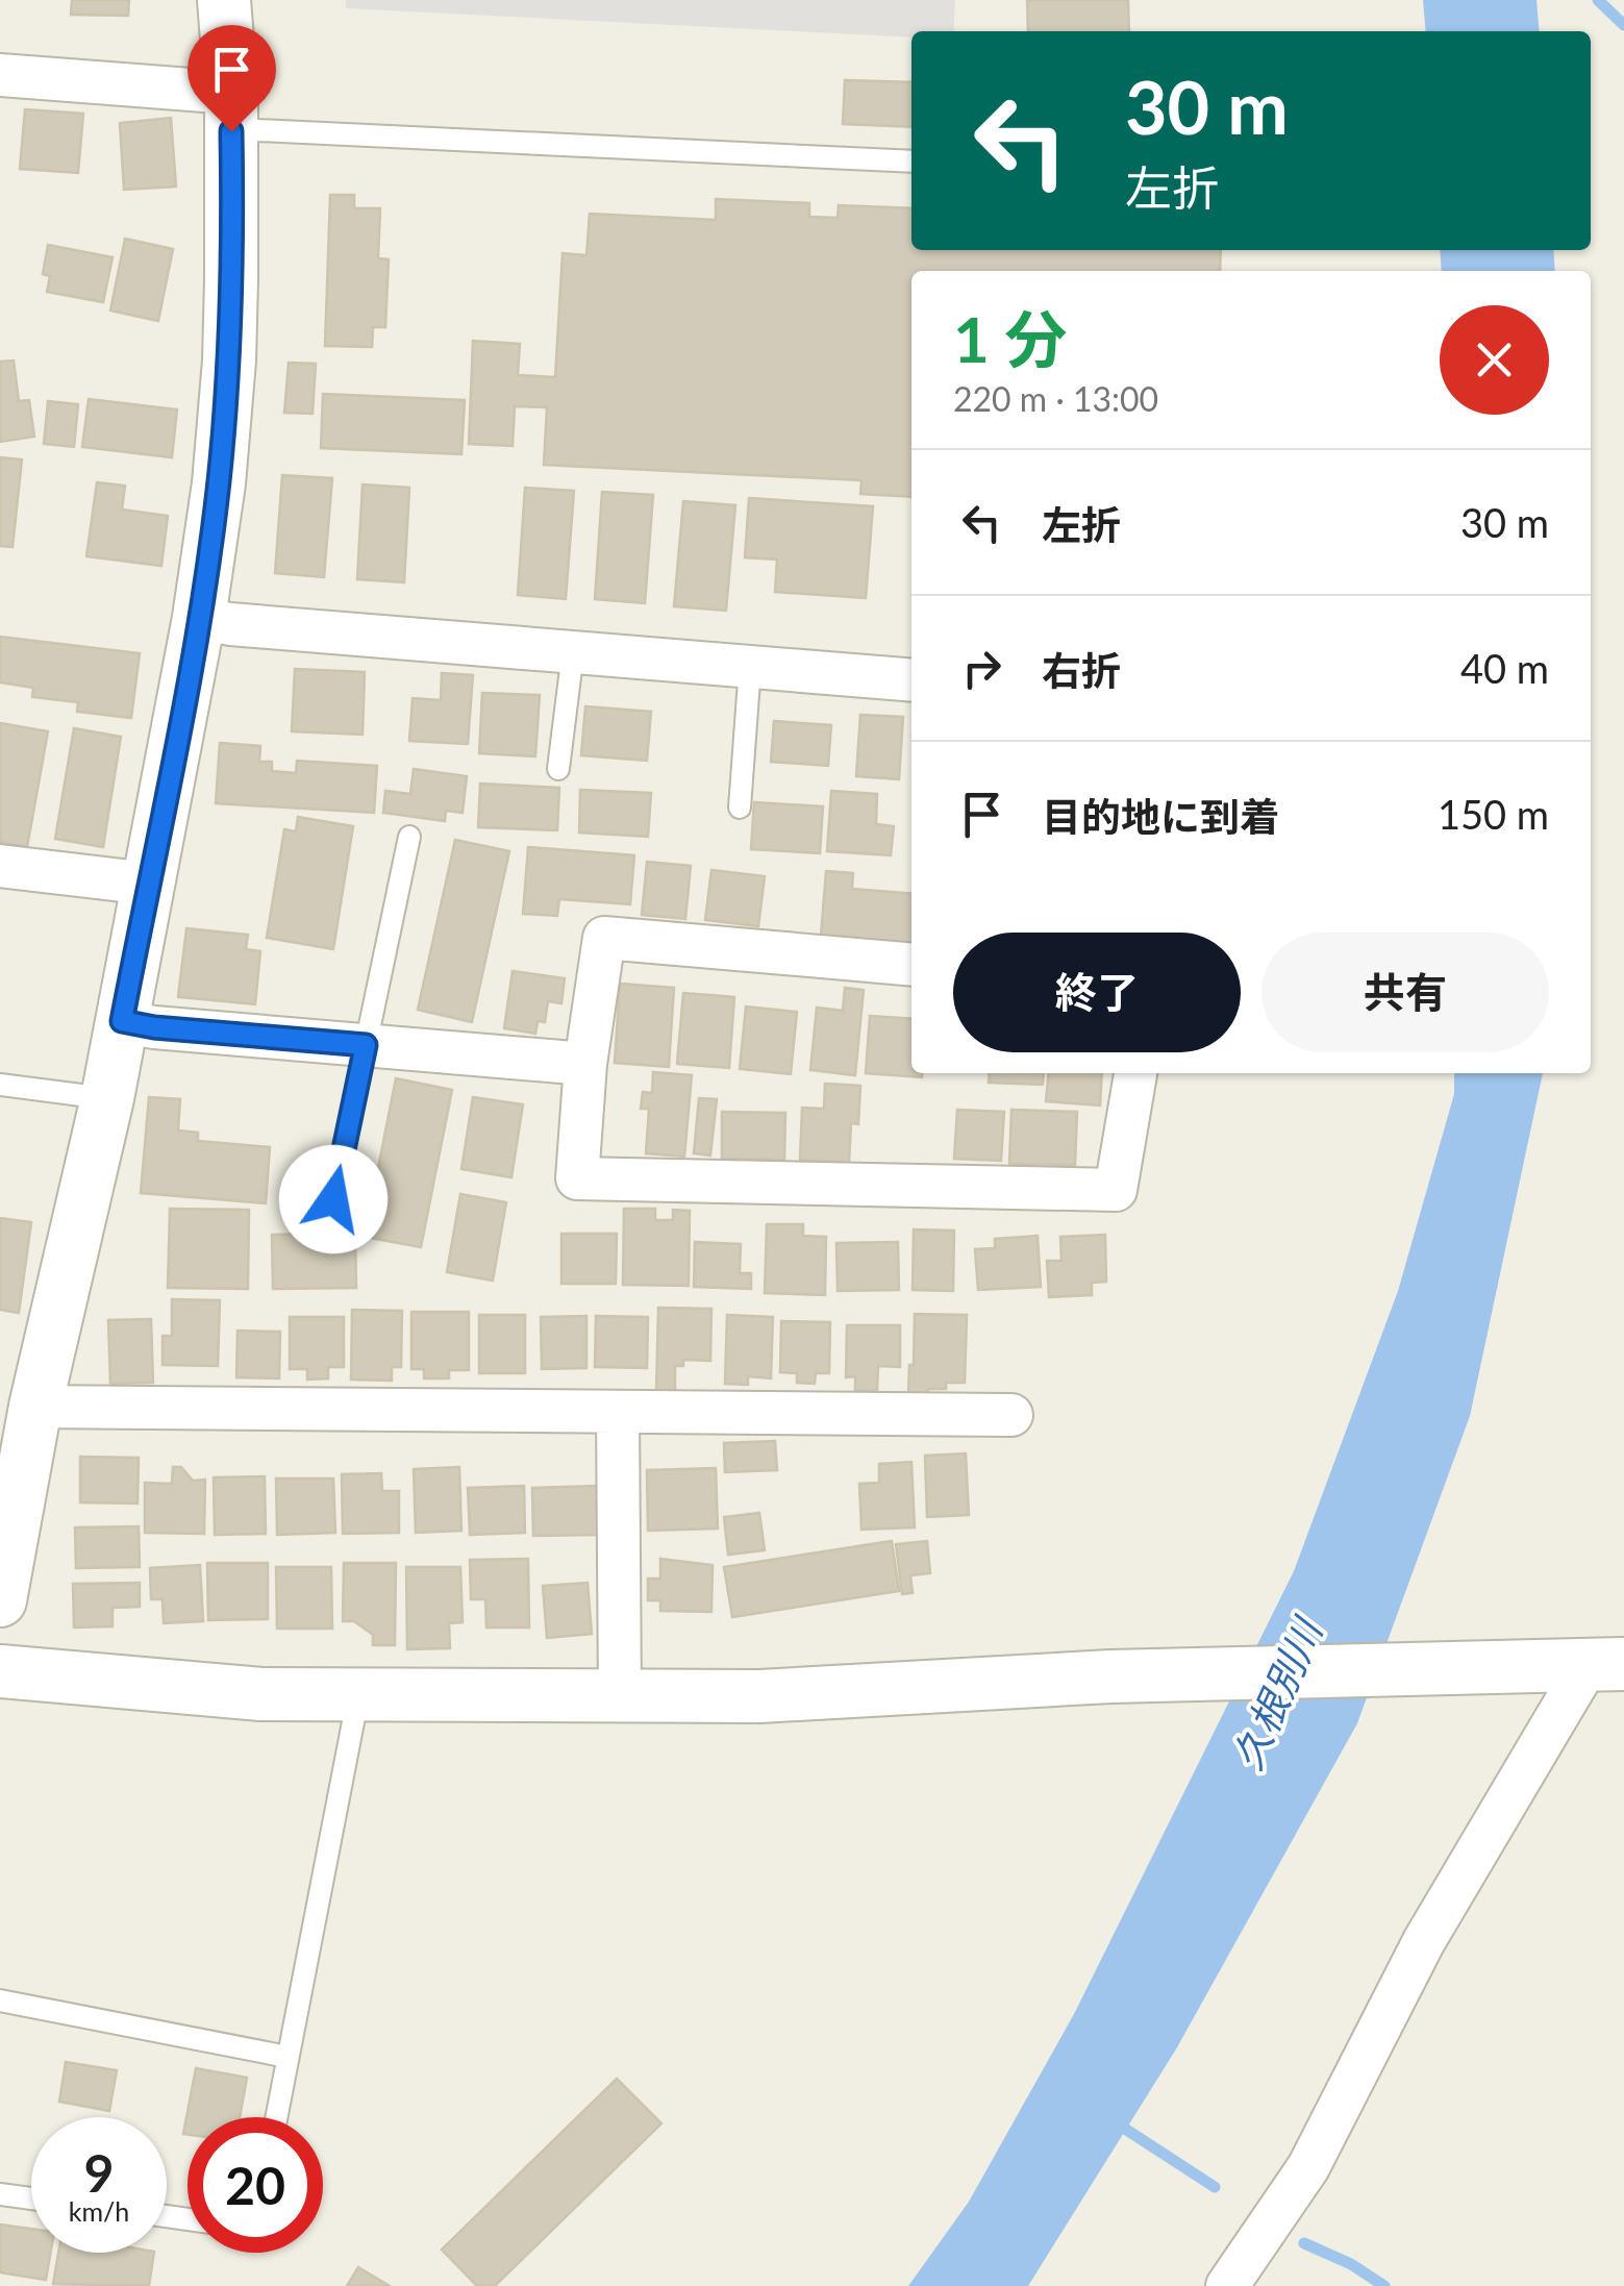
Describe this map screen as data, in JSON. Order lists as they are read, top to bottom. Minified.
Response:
{"water":["久根別川"],"page":{"turn":["30 m","左折"],"heading":["1 分","220 m · 13:00"],"list":[{"name":"左折","value":"30 m"},{"name":"右折","value":"40 m"},{"name":"目的地に到着","value":"150 m"}],"buttons":["終了","共有"],"speed":"9 km/h","limit":"20"}}
